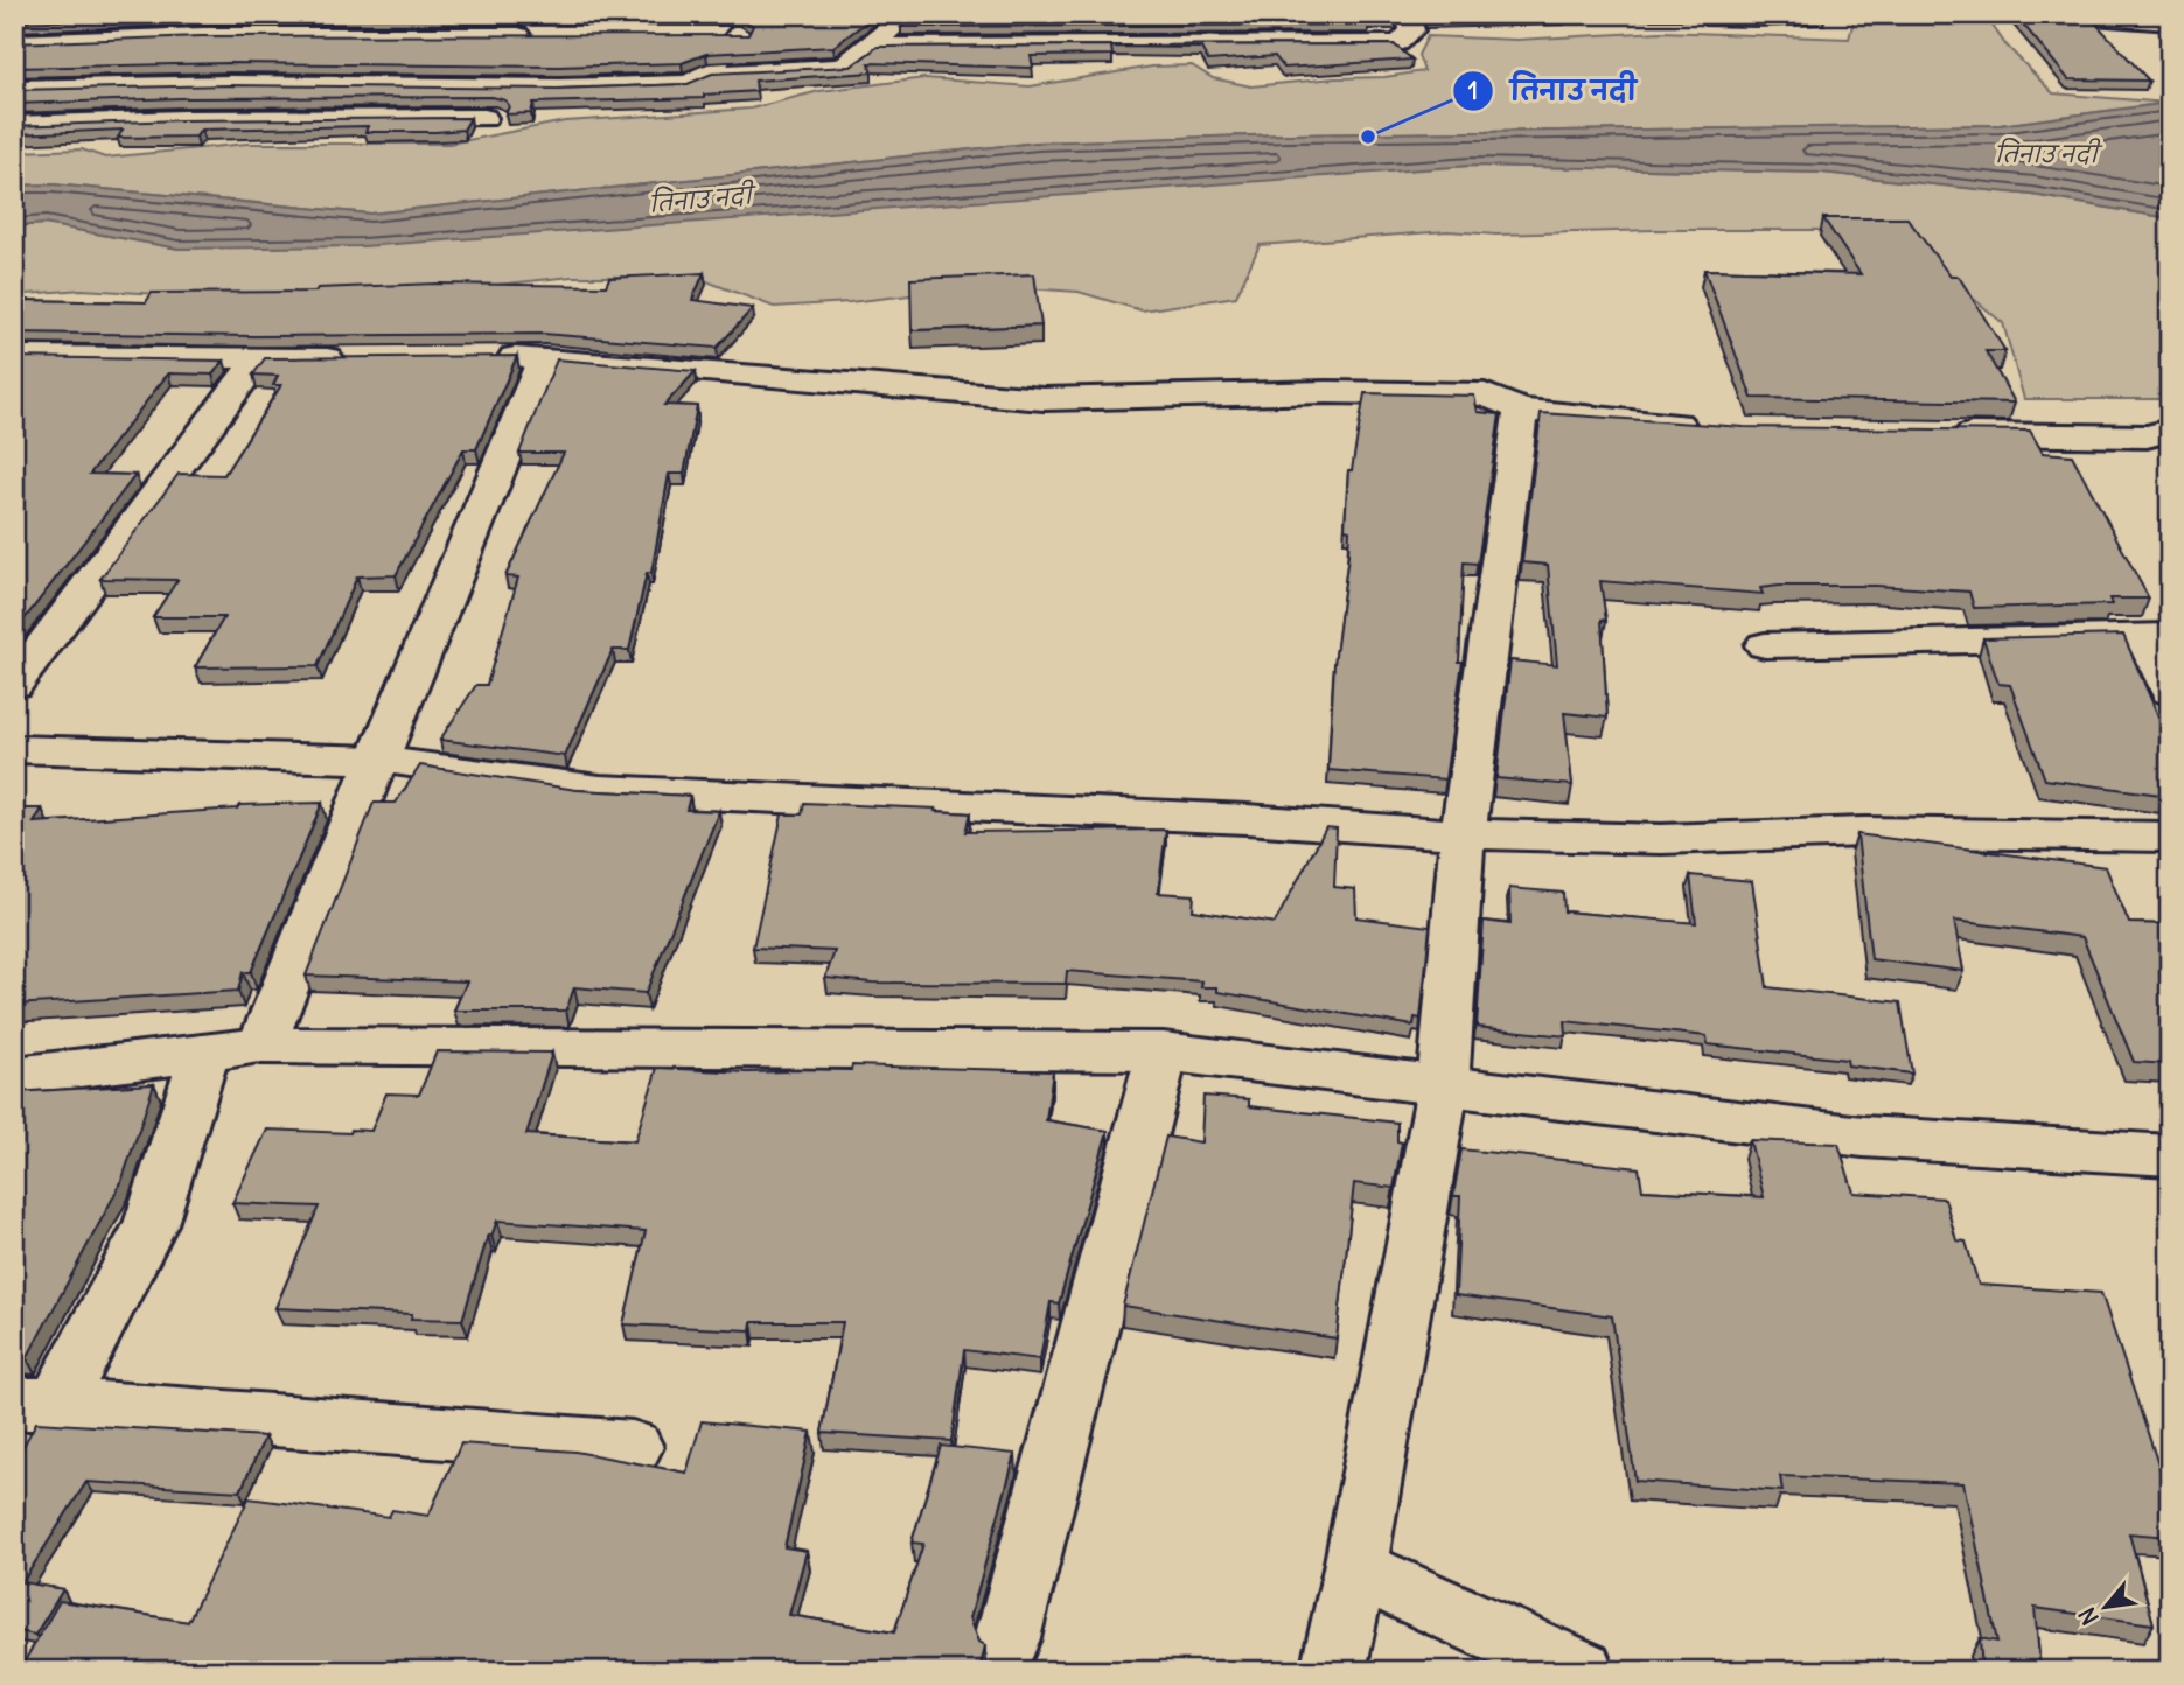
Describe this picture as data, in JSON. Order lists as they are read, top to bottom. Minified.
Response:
{"water":["तिनाउ नदी"],"places":["तिनाउ नदी"],"north":"bottom left"}
